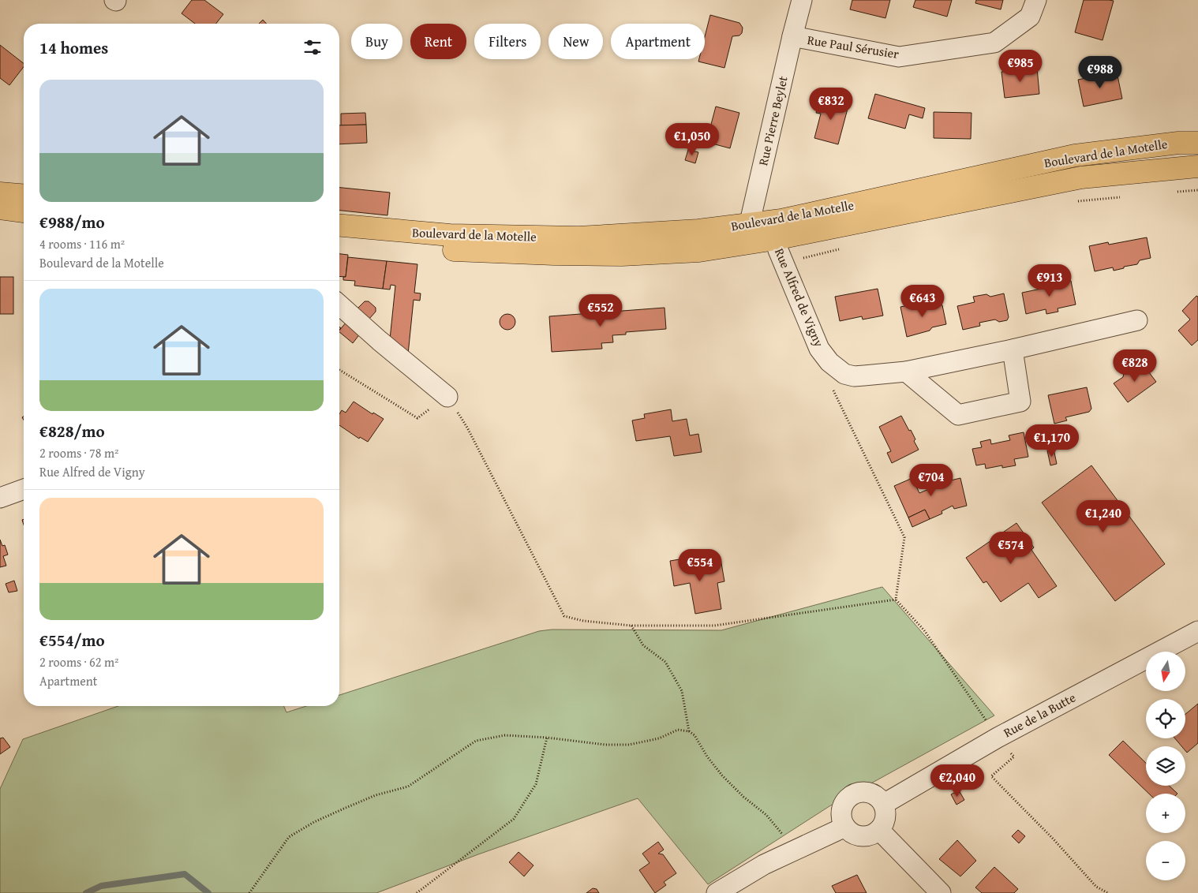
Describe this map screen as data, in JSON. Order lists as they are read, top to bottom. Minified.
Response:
{"streets":{"main road":["Boulevard de la Motelle"],"street":["Rue Paul Sérusier","Rue Pierre Beylet","Rue Alfred de Vigny","Rue de la Butte"]},"crossings":[["Rue Paul Sérusier","Rue Pierre Beylet"],["Rue Pierre Beylet","Boulevard de la Motelle"],["Rue Pierre Beylet","Rue Alfred de Vigny"],["Boulevard de la Motelle","Rue Alfred de Vigny"]],"north":"bottom","page":{"chip":["Buy","Rent","Filters","New","Apartment"],"heading":"14 homes","price":["€985","€988","€832","€1,050","€913","€643","€552","€828","€1,170","€704","€1,240","€574","€554","€2,040"],"list":[{"name":"€988/mo","note":"4 rooms · 116 m² · Boulevard de la Motelle"},{"name":"€828/mo","note":"2 rooms · 78 m² · Rue Alfred de Vigny"},{"name":"€554/mo","note":"2 rooms · 62 m² · Apartment"}],"map_buttons":["+","−"]}}
